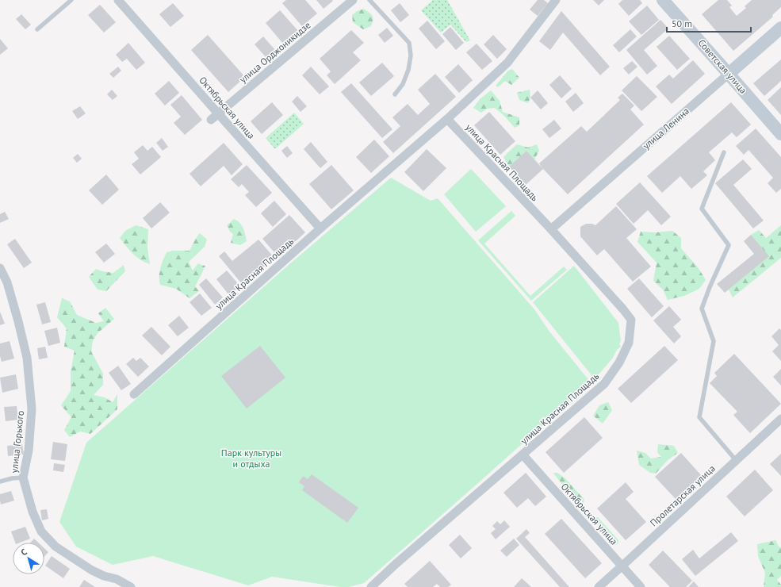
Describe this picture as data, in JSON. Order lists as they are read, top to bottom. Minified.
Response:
{"streets":{"street":["улица Орджоникидзе","Советская улица","Октябрьская улица","улица Ленина","улица Красная Площадь","улица Горького","Пролетарская улица"]},"crossings":[["улица Орджоникидзе","Октябрьская улица"],["Советская улица","улица Ленина"],["Октябрьская улица","улица Красная Площадь"],["Октябрьская улица","Пролетарская улица"],["улица Ленина","улица Красная Площадь"]],"parks":["Парк культуры и отдыха"],"scale_bar":"50 m","north":"top left"}
